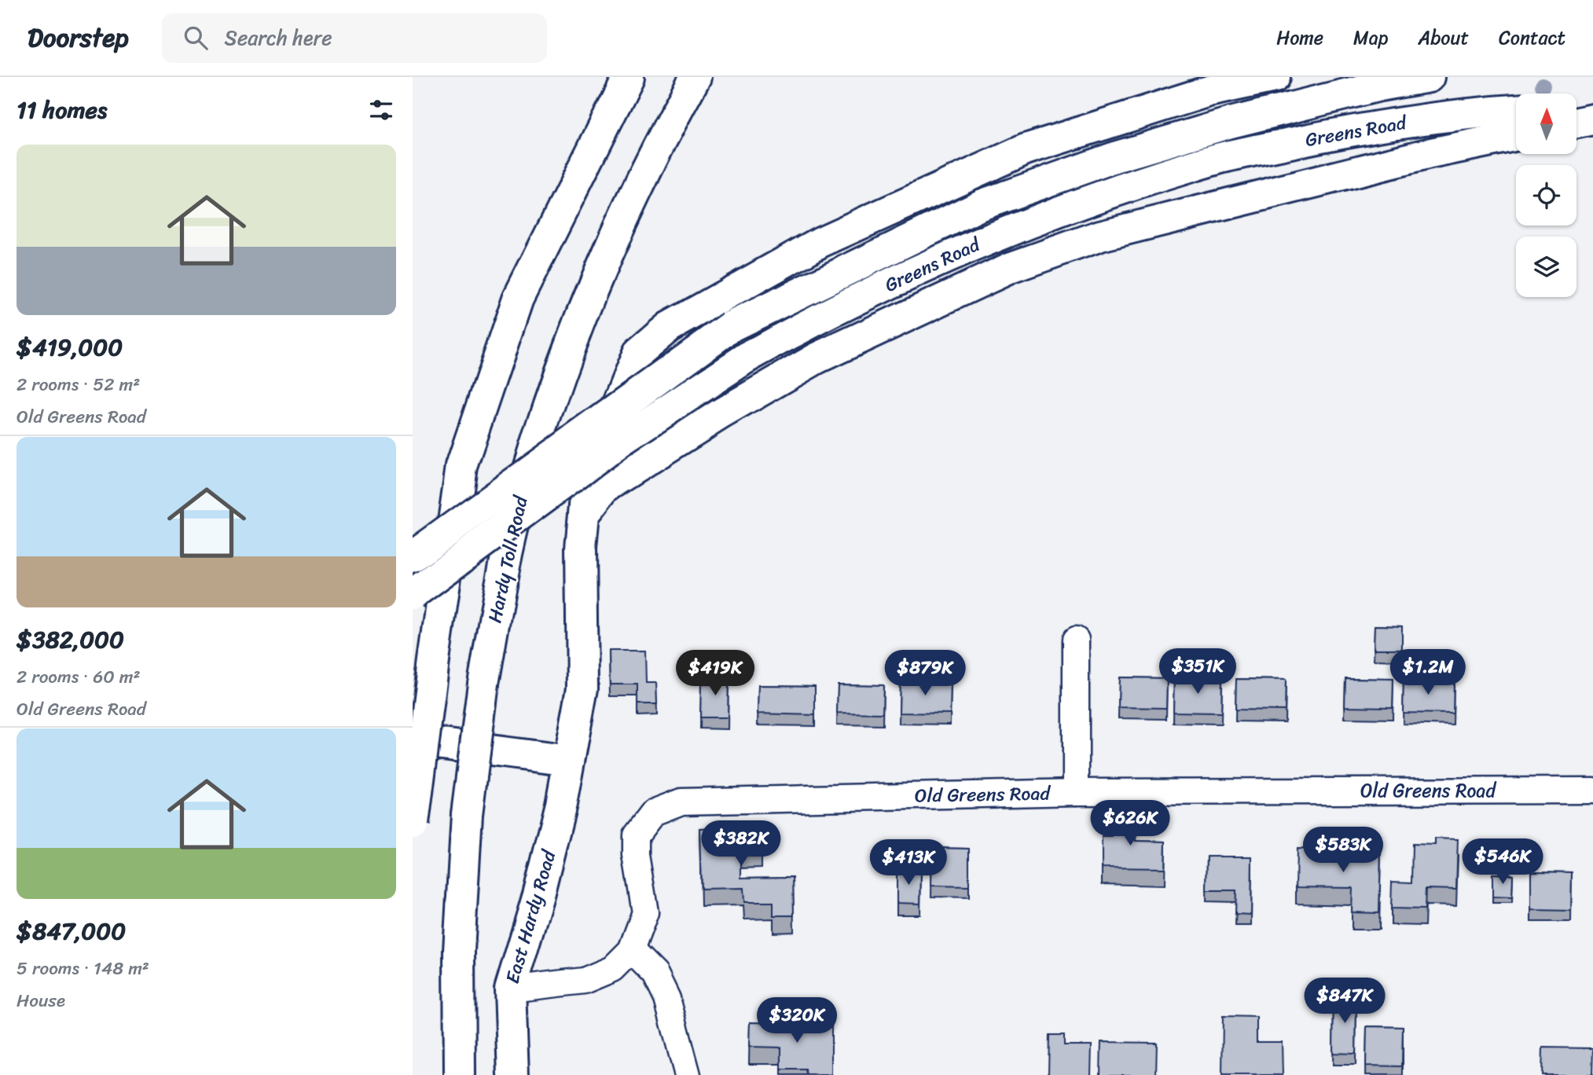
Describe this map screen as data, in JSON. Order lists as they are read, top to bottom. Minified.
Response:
{"streets":{"main road":["Greens Road","Hardy Toll Road","East Hardy Road"],"street":["Old Greens Road"]},"crossings":[["Old Greens Road","East Hardy Road"]],"north":"top","page":{"header":"Doorstep","search":"Search here","nav":["Home","Map","About","Contact"],"heading":"11 homes","list":[{"name":"$419,000","note":"2 rooms · 52 m² · Old Greens Road"},{"name":"$382,000","note":"2 rooms · 60 m² · Old Greens Road"},{"name":"$847,000","note":"5 rooms · 148 m² · House"}],"price":["$351K","$1.2M","$419K","$879K","$626K","$382K","$583K","$546K","$413K","$847K","$320K"]}}
